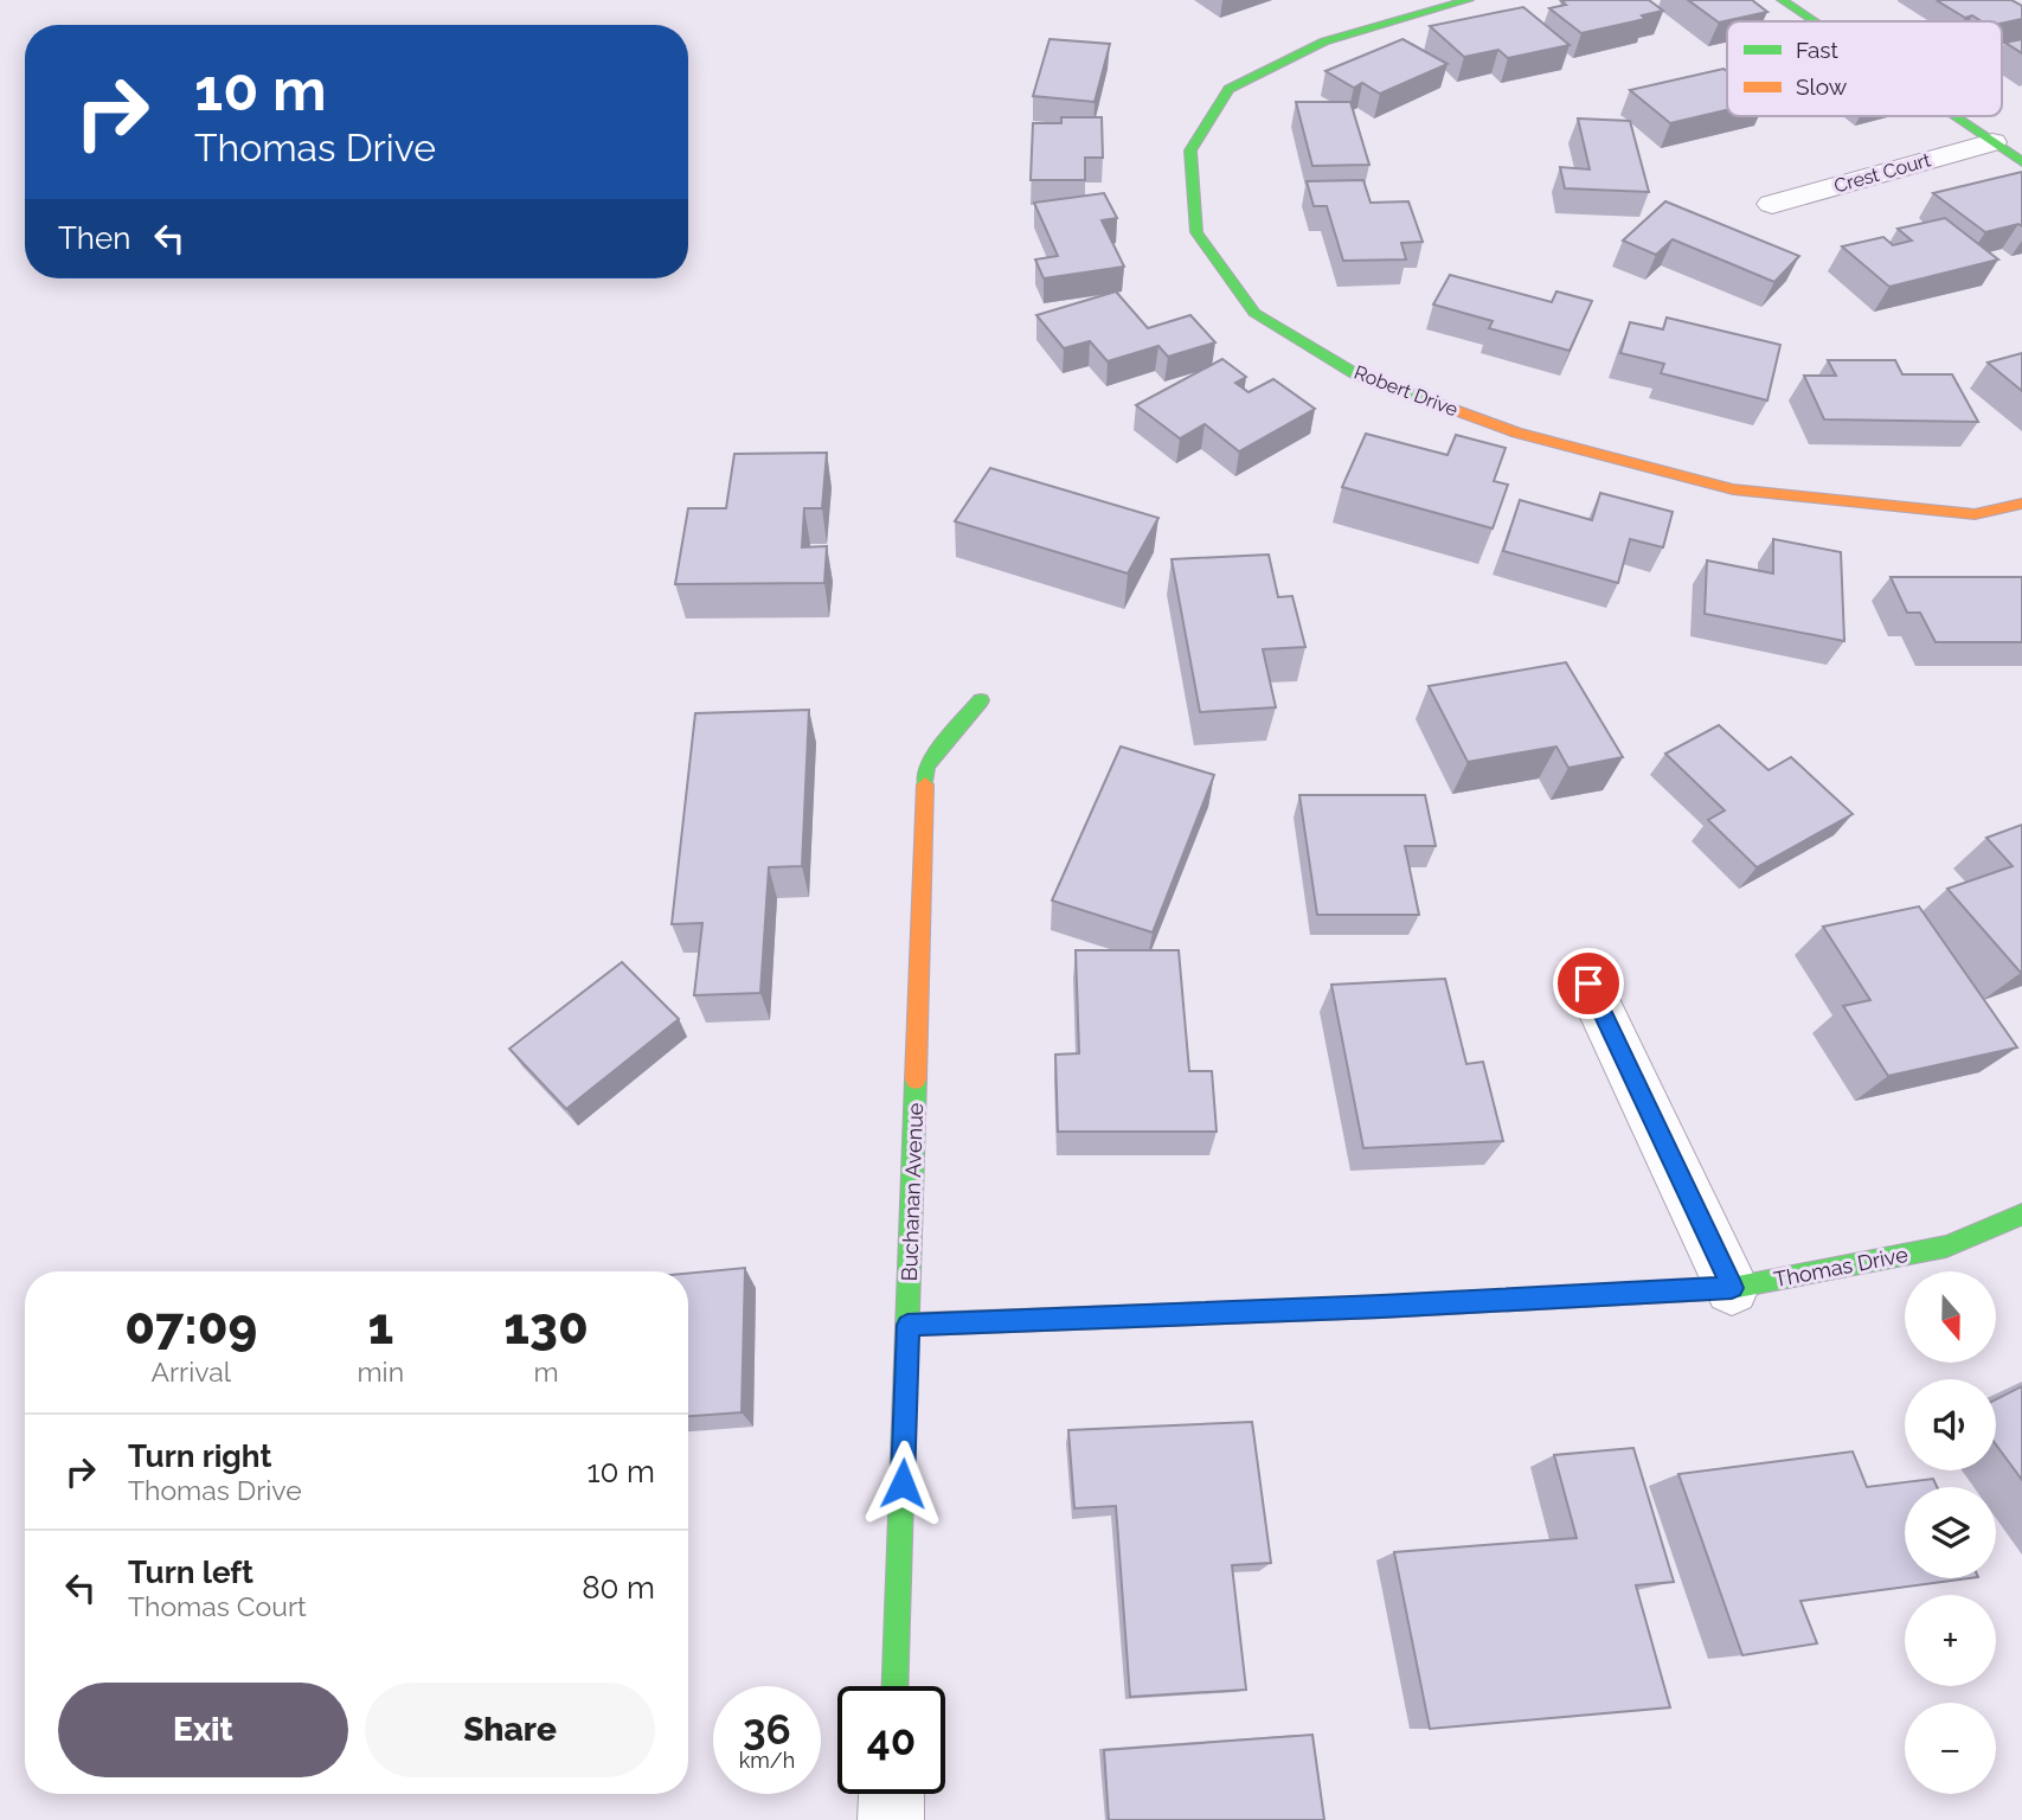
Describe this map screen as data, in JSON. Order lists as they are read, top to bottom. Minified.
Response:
{"streets":{"street":["Crest Court","Robert Drive","Buchanan Avenue","Thomas Drive"]},"crossings":[["Buchanan Avenue","Thomas Drive"]],"legend":["Fast","Slow"],"north":"bottom","page":{"turn":["10 m","Thomas Drive"],"then":"Then","map_buttons":["+","−"],"eta":["07:09","Arrival","1","min","130","m"],"list":[{"name":"Turn right","note":"Thomas Drive","value":"10 m"},{"name":"Turn left","note":"Thomas Court","value":"80 m"}],"buttons":["Exit","Share"],"speed":"36 km/h","limit":"40"}}
